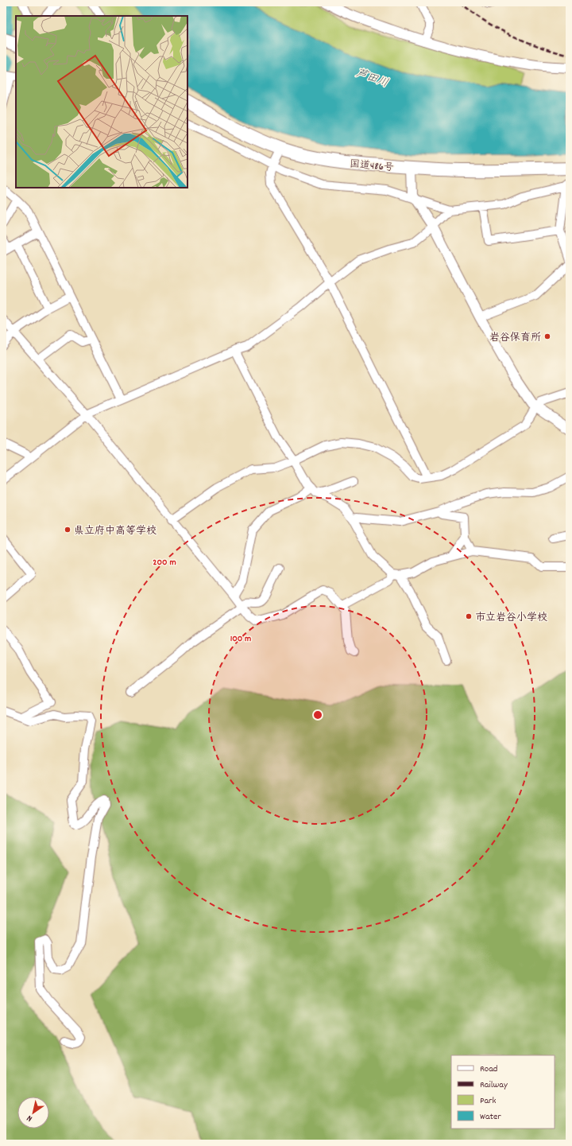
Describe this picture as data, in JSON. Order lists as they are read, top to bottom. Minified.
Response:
{"streets":{"highway":["国道486号"]},"water":["芦田川"],"places":["岩谷保育所","県立府中高等学校","市立岩谷小学校"],"legend":["Road","Railway","Park","Water"],"north":"bottom left","rings":["200 m","100 m"]}
